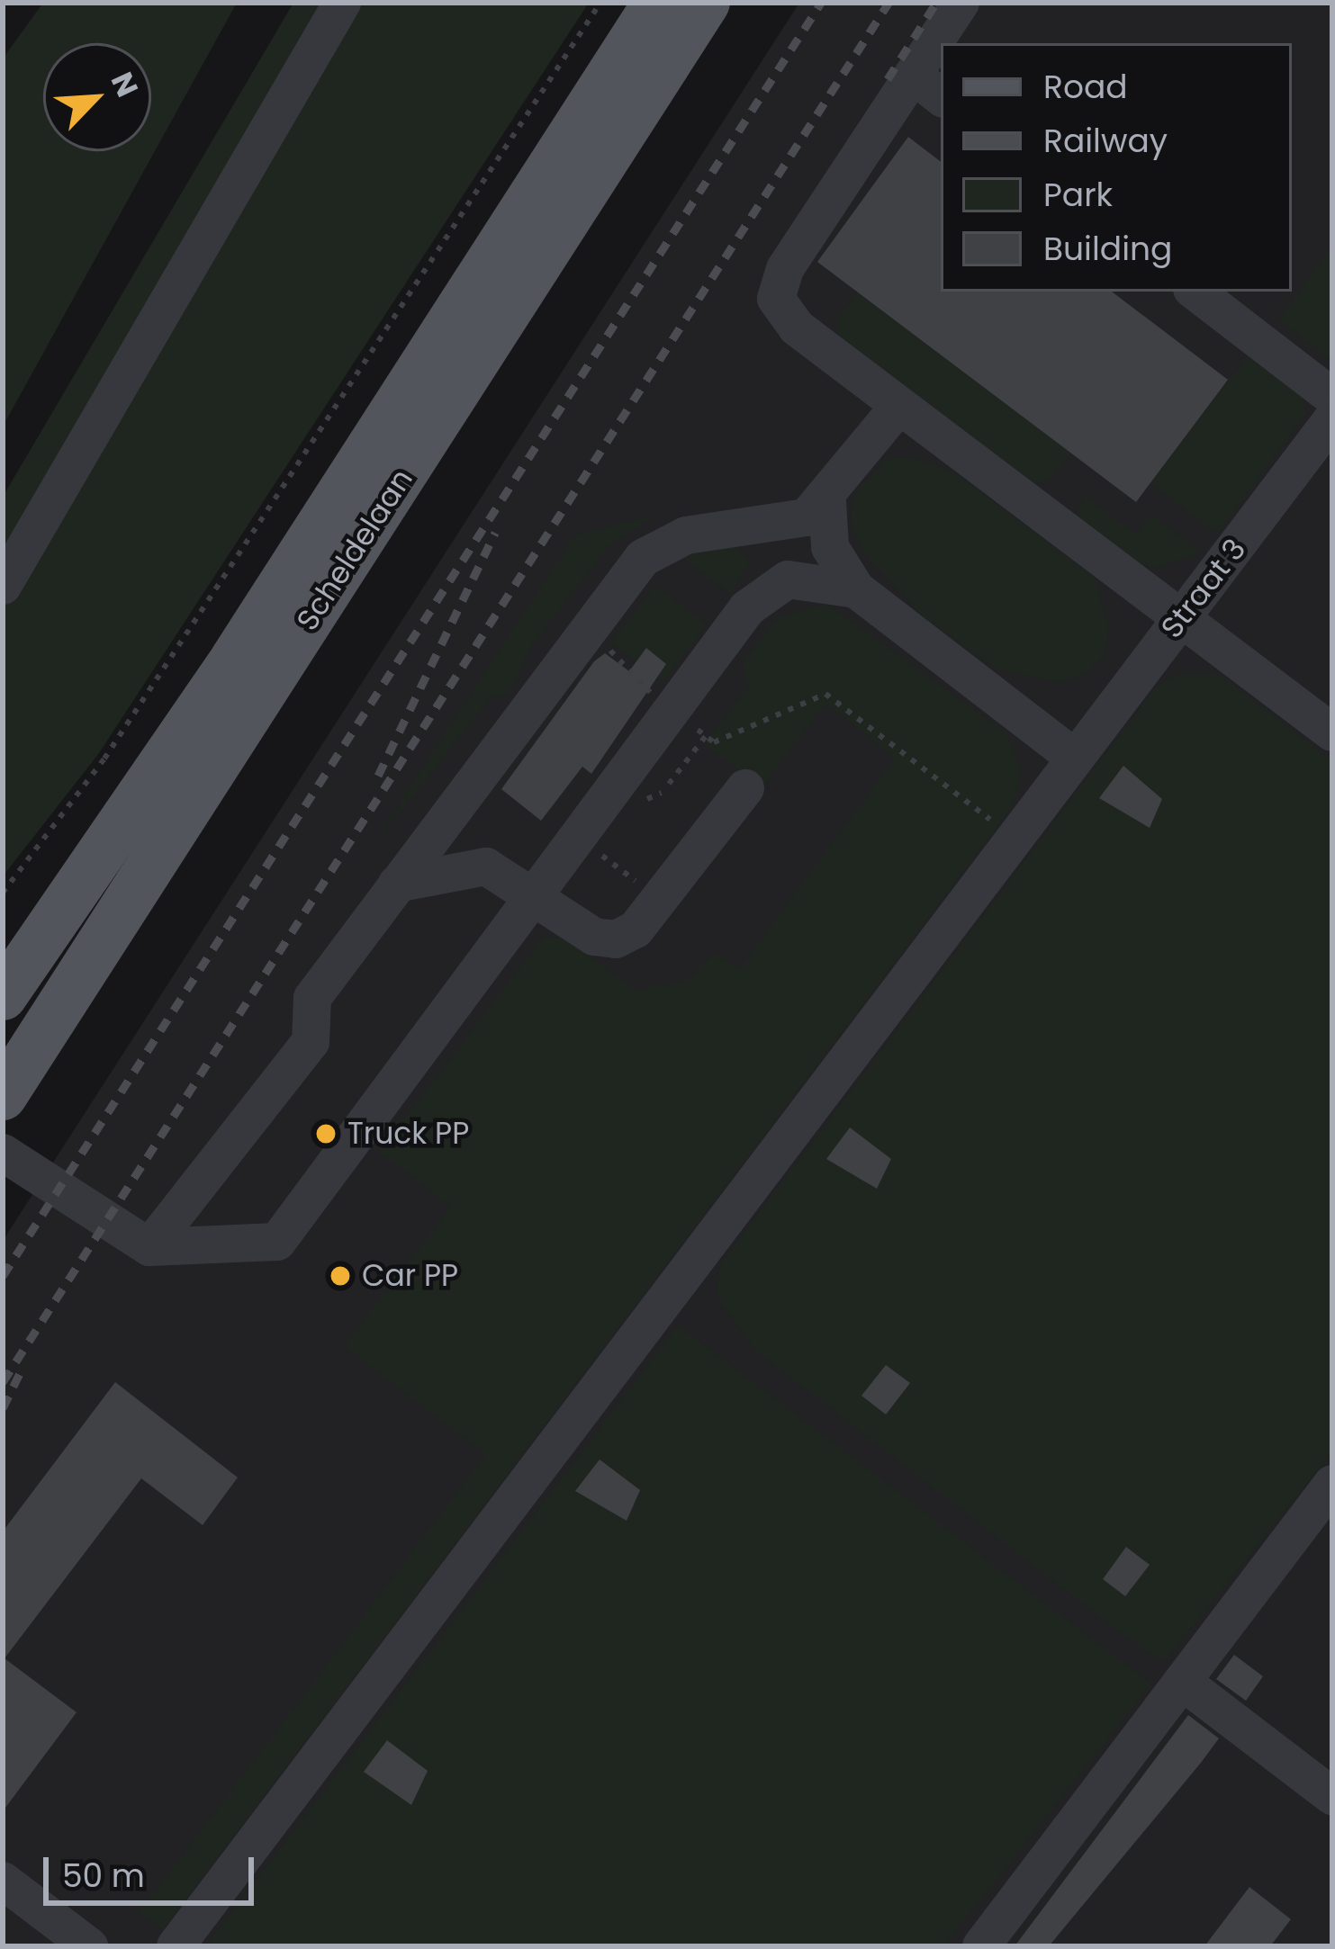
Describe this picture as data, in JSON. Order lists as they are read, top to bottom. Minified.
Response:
{"streets":{"main road":["Scheldelaan"],"lane":["Straat 3"]},"places":["Truck PP","Car PP"],"legend":["Road","Railway","Park","Building"],"scale_bar":"50 m","north":"top right"}
